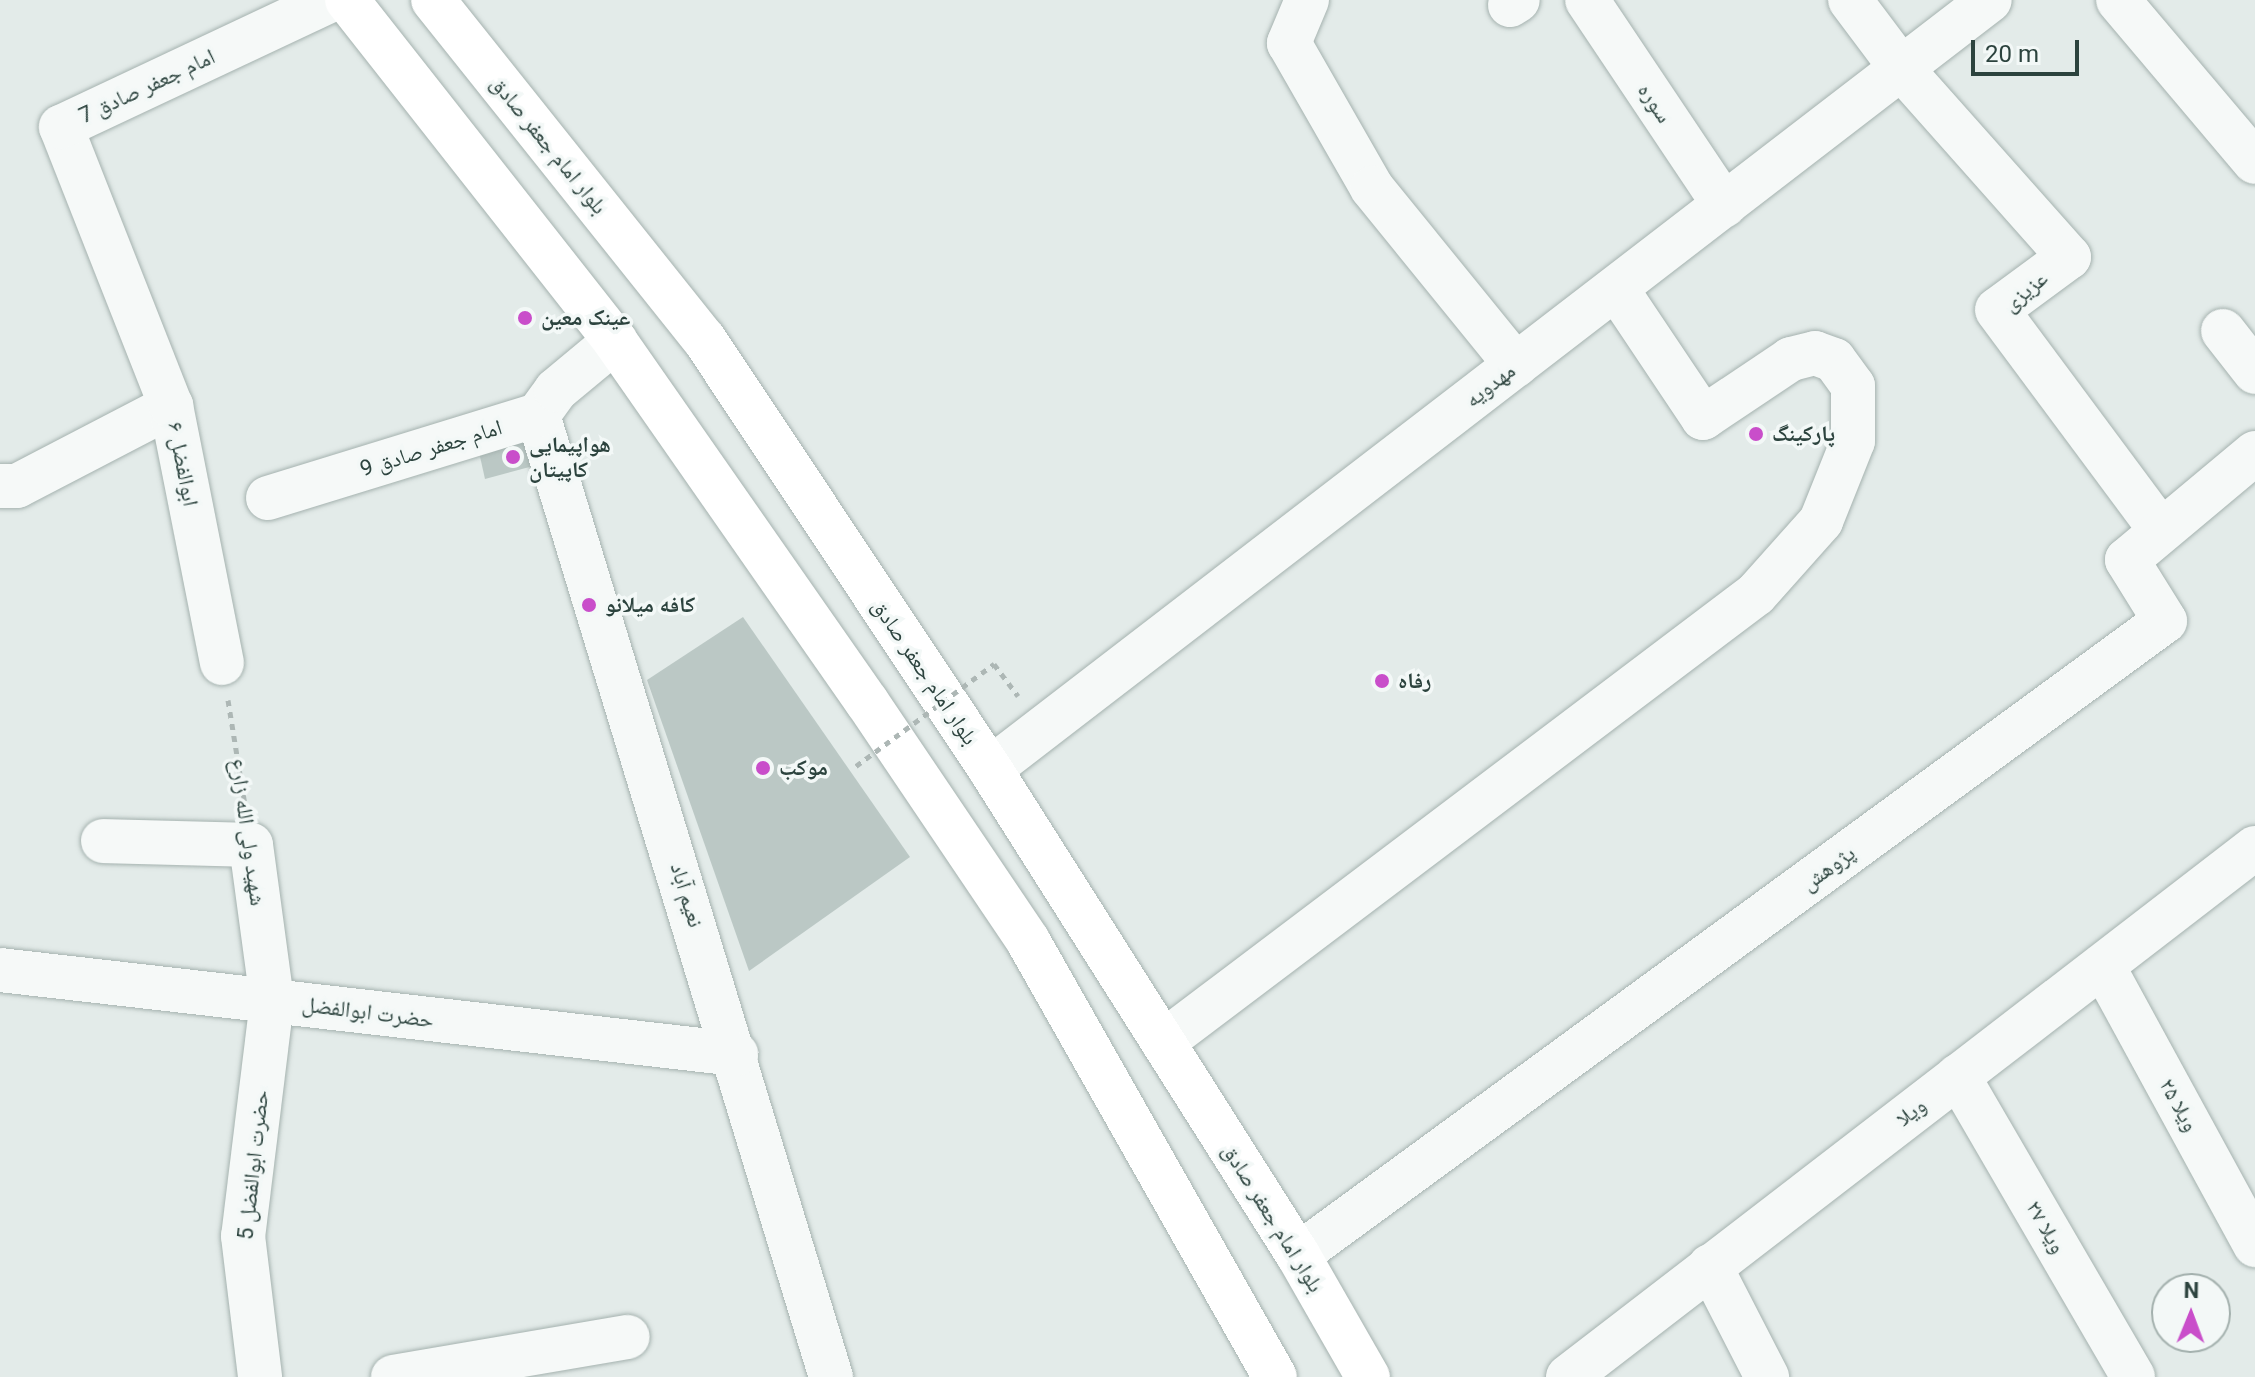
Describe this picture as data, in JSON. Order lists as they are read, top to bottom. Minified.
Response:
{"streets":{"main road":["بلوار امام جعفر صادق"],"street":["امام جعفر صادق 7","سوره","عزیزی","مهدویه","امام جعفر صادق 9","ابوالفضل ۶","شهید ولی الله زارع","پژوهش","نعیم آباد","حضرت ابوالفضل","ویلا ۲۵","ویلا","حضرت ابوالفضل 5","ویلا ۲۷"]},"crossings":[["امام جعفر صادق 7","ابوالفضل ۶"],["سوره","مهدویه"],["بلوار امام جعفر صادق","مهدویه"],["بلوار امام جعفر صادق","پژوهش"],["عزیزی","مهدویه"],["عزیزی","پژوهش"],["امام جعفر صادق 9","نعیم آباد"],["ابوالفضل ۶","شهید ولی الله زارع"],["شهید ولی الله زارع","حضرت ابوالفضل"],["شهید ولی الله زارع","حضرت ابوالفضل 5"],["نعیم آباد","حضرت ابوالفضل"],["حضرت ابوالفضل","حضرت ابوالفضل 5"],["ویلا ۲۵","ویلا"],["ویلا","ویلا ۲۷"]],"places":["عینک معین","پارکینگ","هواپیمایی کاپیتان","کافه میلانو","رفاه","موکب"],"scale_bar":"20 m","north":"top"}
